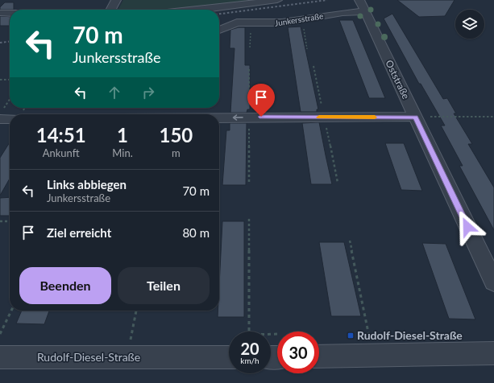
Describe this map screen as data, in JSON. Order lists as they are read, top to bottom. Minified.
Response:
{"streets":{"street":["Junkersstraße","Oststraße","Rudolf-Diesel-Straße"]},"crossings":[["Junkersstraße","Oststraße"]],"places":{"transit":["Rudolf-Diesel-Straße"]},"page":{"turn":["70 m","Junkersstraße"],"eta":["14:51","Ankunft","1","Min.","150","m"],"list":[{"name":"Links abbiegen","note":"Junkersstraße","value":"70 m"},{"name":"Ziel erreicht","value":"80 m"}],"buttons":["Beenden","Teilen"],"speed":"20 km/h","limit":"30"}}
